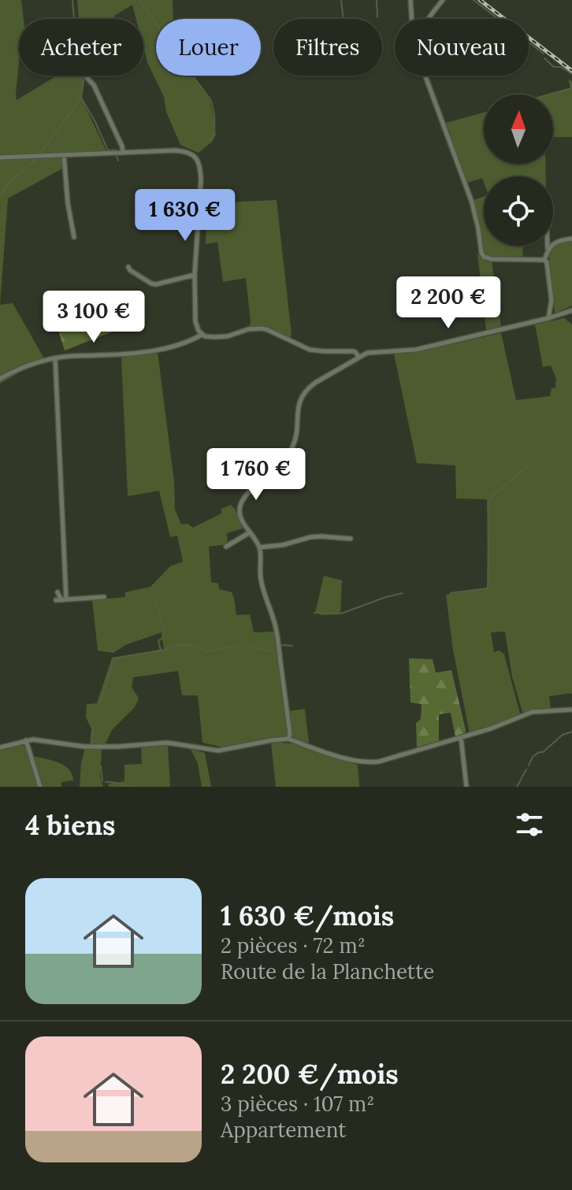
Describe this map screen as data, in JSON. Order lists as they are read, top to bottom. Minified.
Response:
{"north":"top","page":{"chip":["Acheter","Louer","Filtres","Nouveau"],"price":["1 630 €","2 200 €","3 100 €","1 760 €"],"heading":"4 biens","list":[{"name":"1 630 €/mois","note":"2 pièces · 72 m² · Route de la Planchette"},{"name":"2 200 €/mois","note":"3 pièces · 107 m² · Appartement"}]}}
